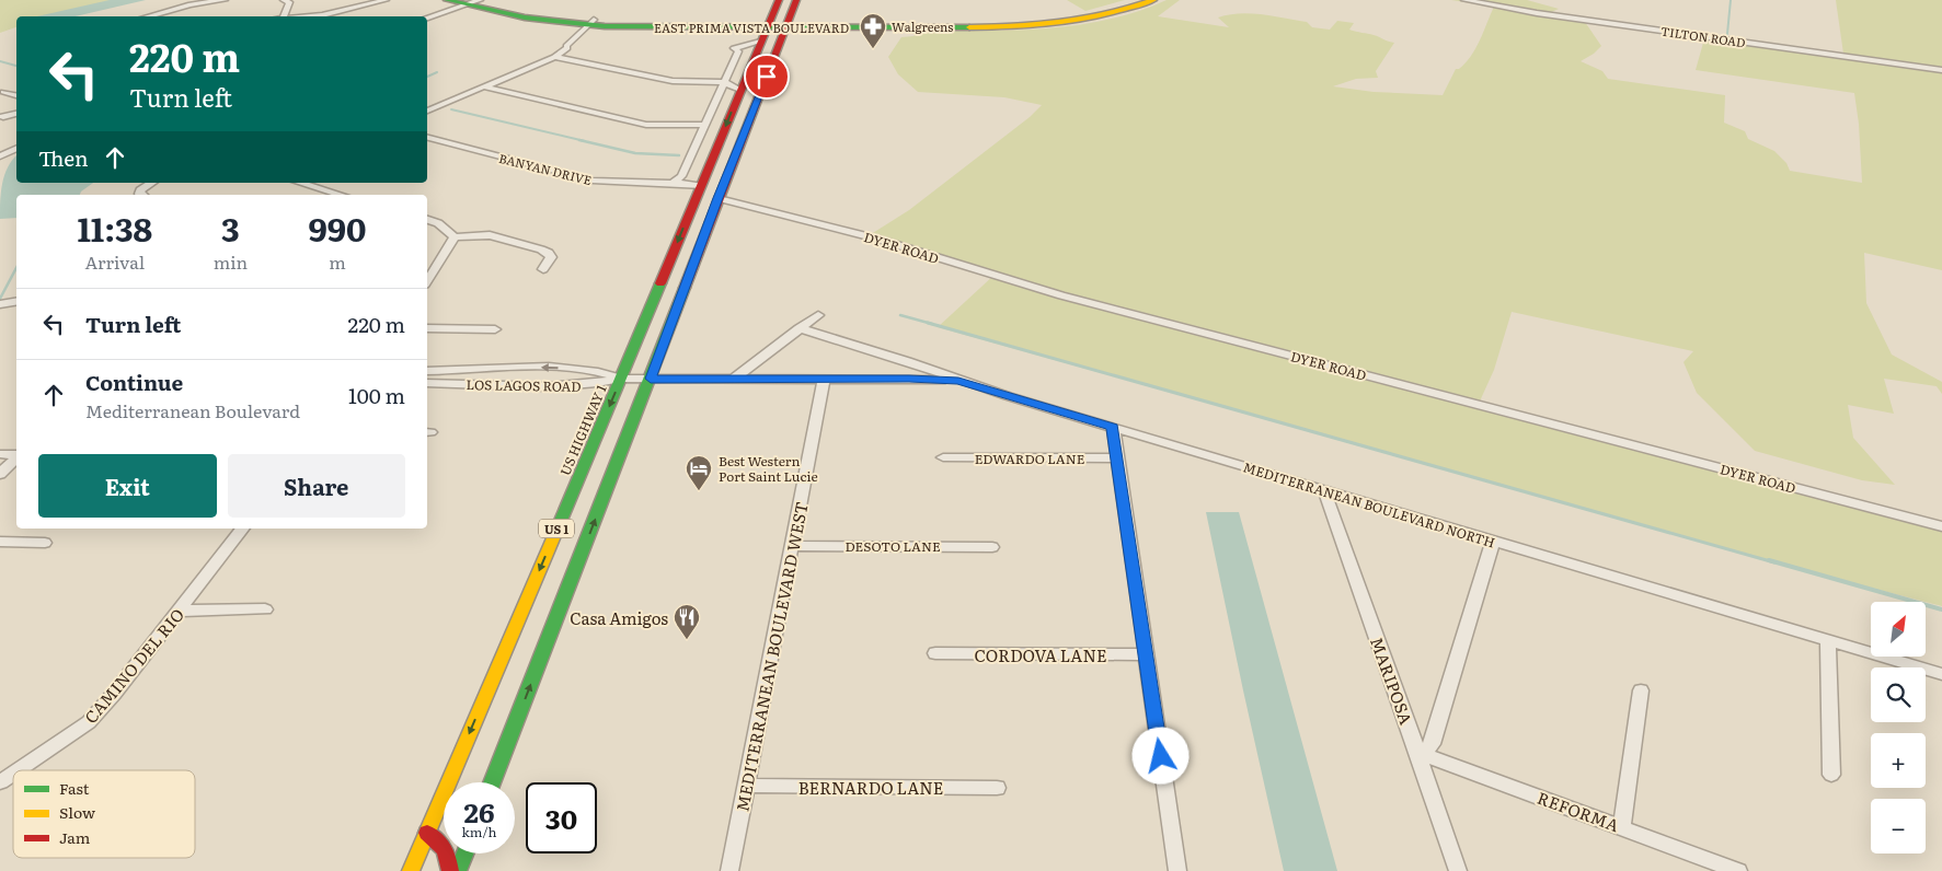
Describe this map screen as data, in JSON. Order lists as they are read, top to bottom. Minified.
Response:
{"streets":{"main road":["EAST PRIMA VISTA BOULEVARD","US HIGHWAY 1","US 1"],"street":["TILTON ROAD","BANYAN DRIVE","DYER ROAD","LOS LAGOS ROAD","EDWARDO LANE","MEDITERRANEAN BOULEVARD NORTH","DESOTO LANE","CORDOVA LANE","MEDITERRANEAN BOULEVARD WEST","CAMINO DEL RIO","MARIPOSA","BERNARDO LANE","REFORMA"]},"crossings":[["EAST PRIMA VISTA BOULEVARD","US HIGHWAY 1"],["EAST PRIMA VISTA BOULEVARD","US 1"],["BANYAN DRIVE","US HIGHWAY 1"],["DYER ROAD","US 1"],["LOS LAGOS ROAD","US HIGHWAY 1"],["MEDITERRANEAN BOULEVARD NORTH","MARIPOSA"],["DESOTO LANE","MEDITERRANEAN BOULEVARD WEST"],["MEDITERRANEAN BOULEVARD WEST","BERNARDO LANE"],["MARIPOSA","REFORMA"]],"places":{"pharmacy":["Walgreens"],"hotel":["Best Western Port Saint Lucie"],"restaurant":["Casa Amigos"]},"legend":["Fast","Slow","Jam"],"north":"top right","page":{"turn":["220 m","Turn left"],"then":"Then","eta":["11:38","Arrival","3","min","990","m"],"list":[{"name":"Turn left","value":"220 m"},{"name":"Continue","note":"Mediterranean Boulevard","value":"100 m"}],"buttons":["Exit","Share"],"map_buttons":["+","−"],"speed":"26 km/h","limit":"30"}}
